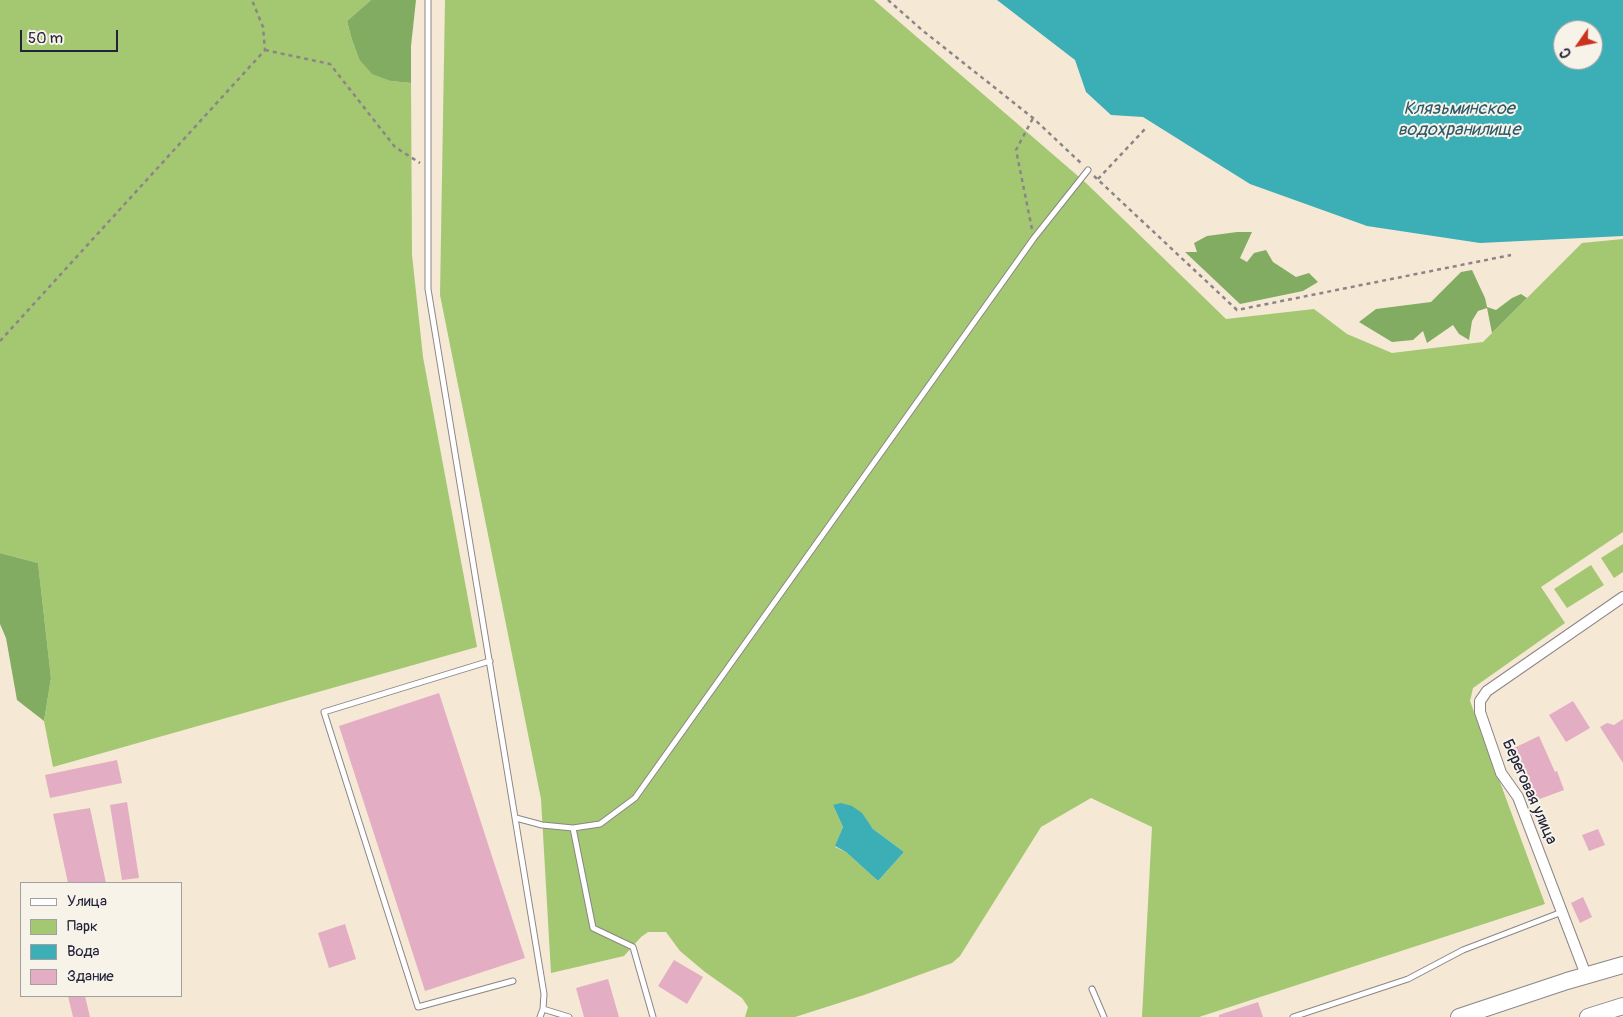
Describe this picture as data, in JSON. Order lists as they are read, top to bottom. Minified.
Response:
{"streets":{"street":["Береговая улица"]},"water":["Клязьминское водохранилище"],"legend":["Улица","Парк","Вода","Здание"],"scale_bar":"50 m","north":"bottom left"}
